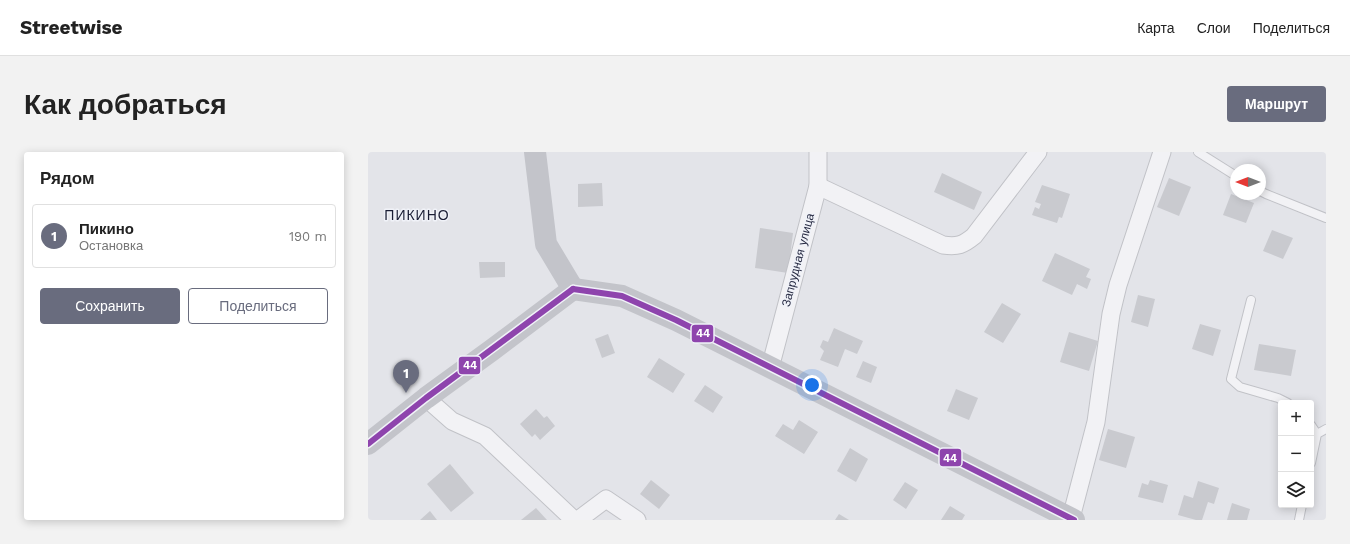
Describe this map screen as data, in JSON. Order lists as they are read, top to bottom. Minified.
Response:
{"streets":{"street":["Запрудная улица"]},"districts":["ПИКИНО"],"lines":["transit line 44"],"north":"left","page":{"header":"Streetwise","nav":["Карта","Слои","Поделиться"],"buttons":["Маршрут",["Сохранить","Поделиться"]],"title":"Как добраться","heading":"Рядом","list":[{"mark":"1","name":"Пикино","note":"Остановка","value":"190 m"}],"pins":"1","map_buttons":["+","−"]}}
